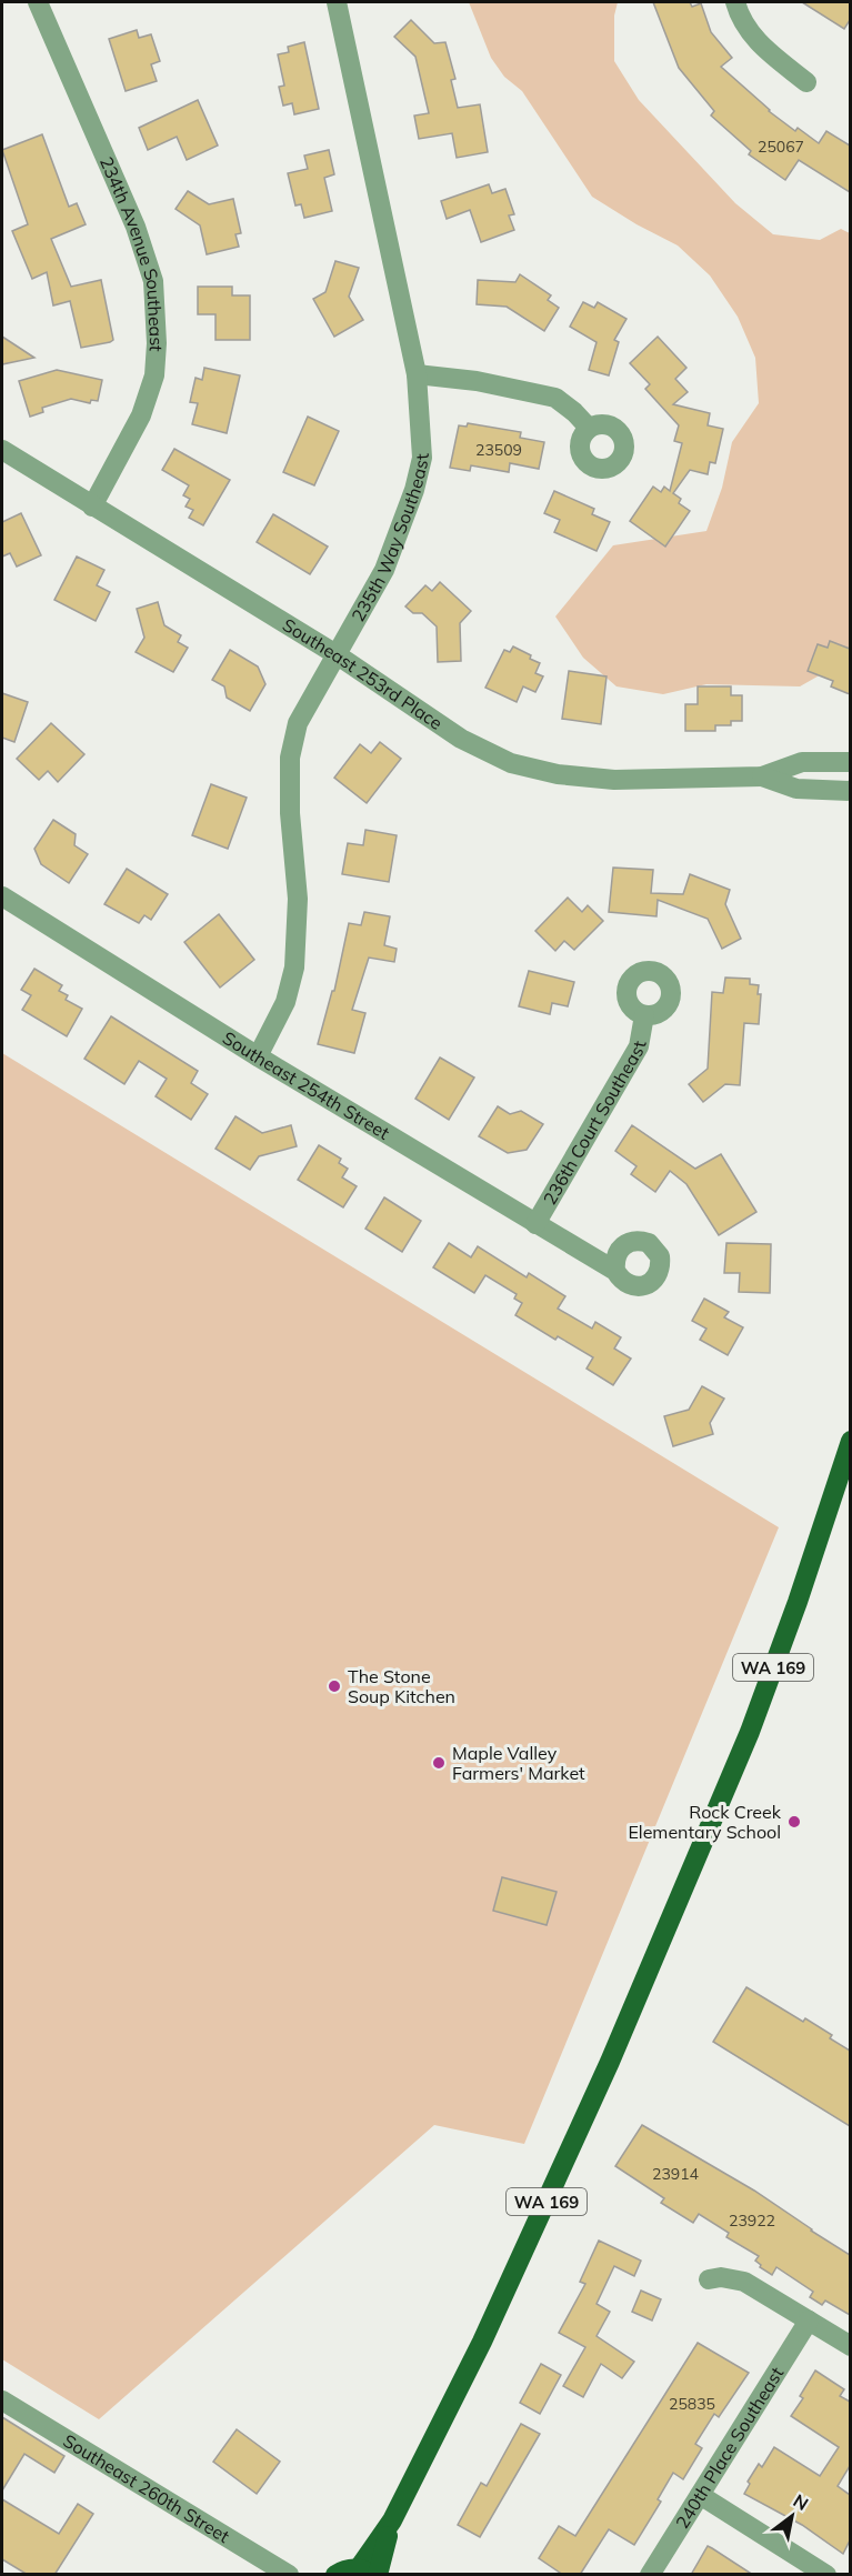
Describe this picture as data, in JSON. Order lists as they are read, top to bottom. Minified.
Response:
{"streets":{"main road":["WA 169"],"street":["234th Avenue Southeast","235th Way Southeast","Southeast 253rd Place","Southeast 254th Street","236th Court Southeast","240th Place Southeast","Southeast 260th Street"]},"crossings":[["234th Avenue Southeast","Southeast 253rd Place"],["235th Way Southeast","Southeast 253rd Place"],["235th Way Southeast","Southeast 254th Street"],["Southeast 254th Street","236th Court Southeast"]],"places":["The Stone Soup Kitchen","Maple Valley Farmers' Market","Rock Creek Elementary School"],"house_numbers":["25067","23509","23914","23922","25835"],"north":"top right"}
